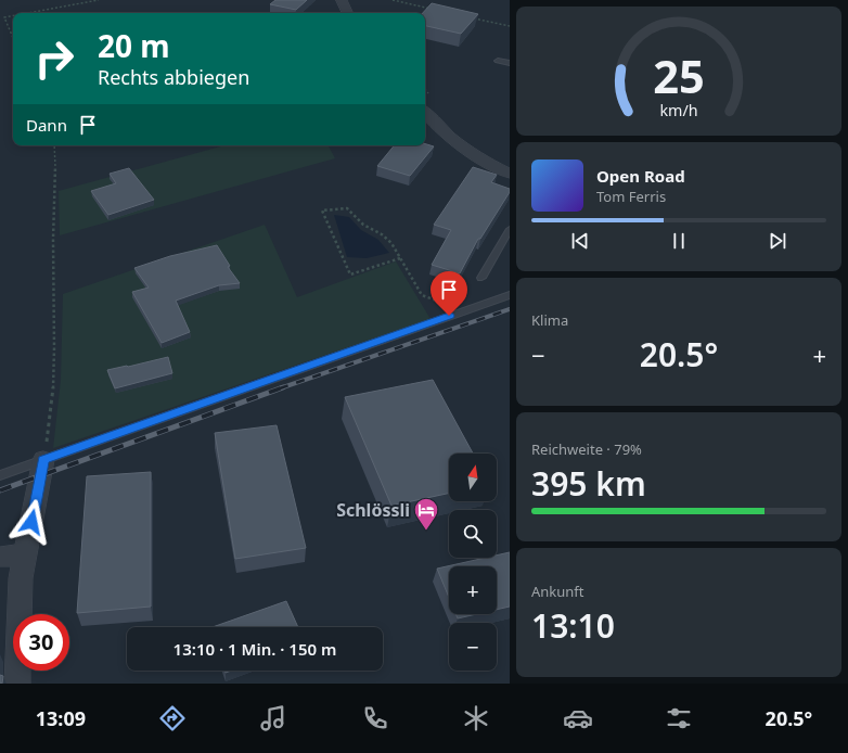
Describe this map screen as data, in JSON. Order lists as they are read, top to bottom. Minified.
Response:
{"places":{"hotel":["Schlössli"]},"north":"top","page":{"turn":["20 m","Rechts abbiegen"],"then":"Dann","song":["Open Road","Tom Ferris"],"tile":["Klima",["Reichweite · 79%","395 km"],["Ankunft","13:10"]],"heat":["−","20.5°","+"],"map_buttons":["+","−"],"limit":"30","trip":"13:10 · 1 Min. · 150 m","tabs":["13:09","20.5°"],"gauge":["25","km/h"]}}
